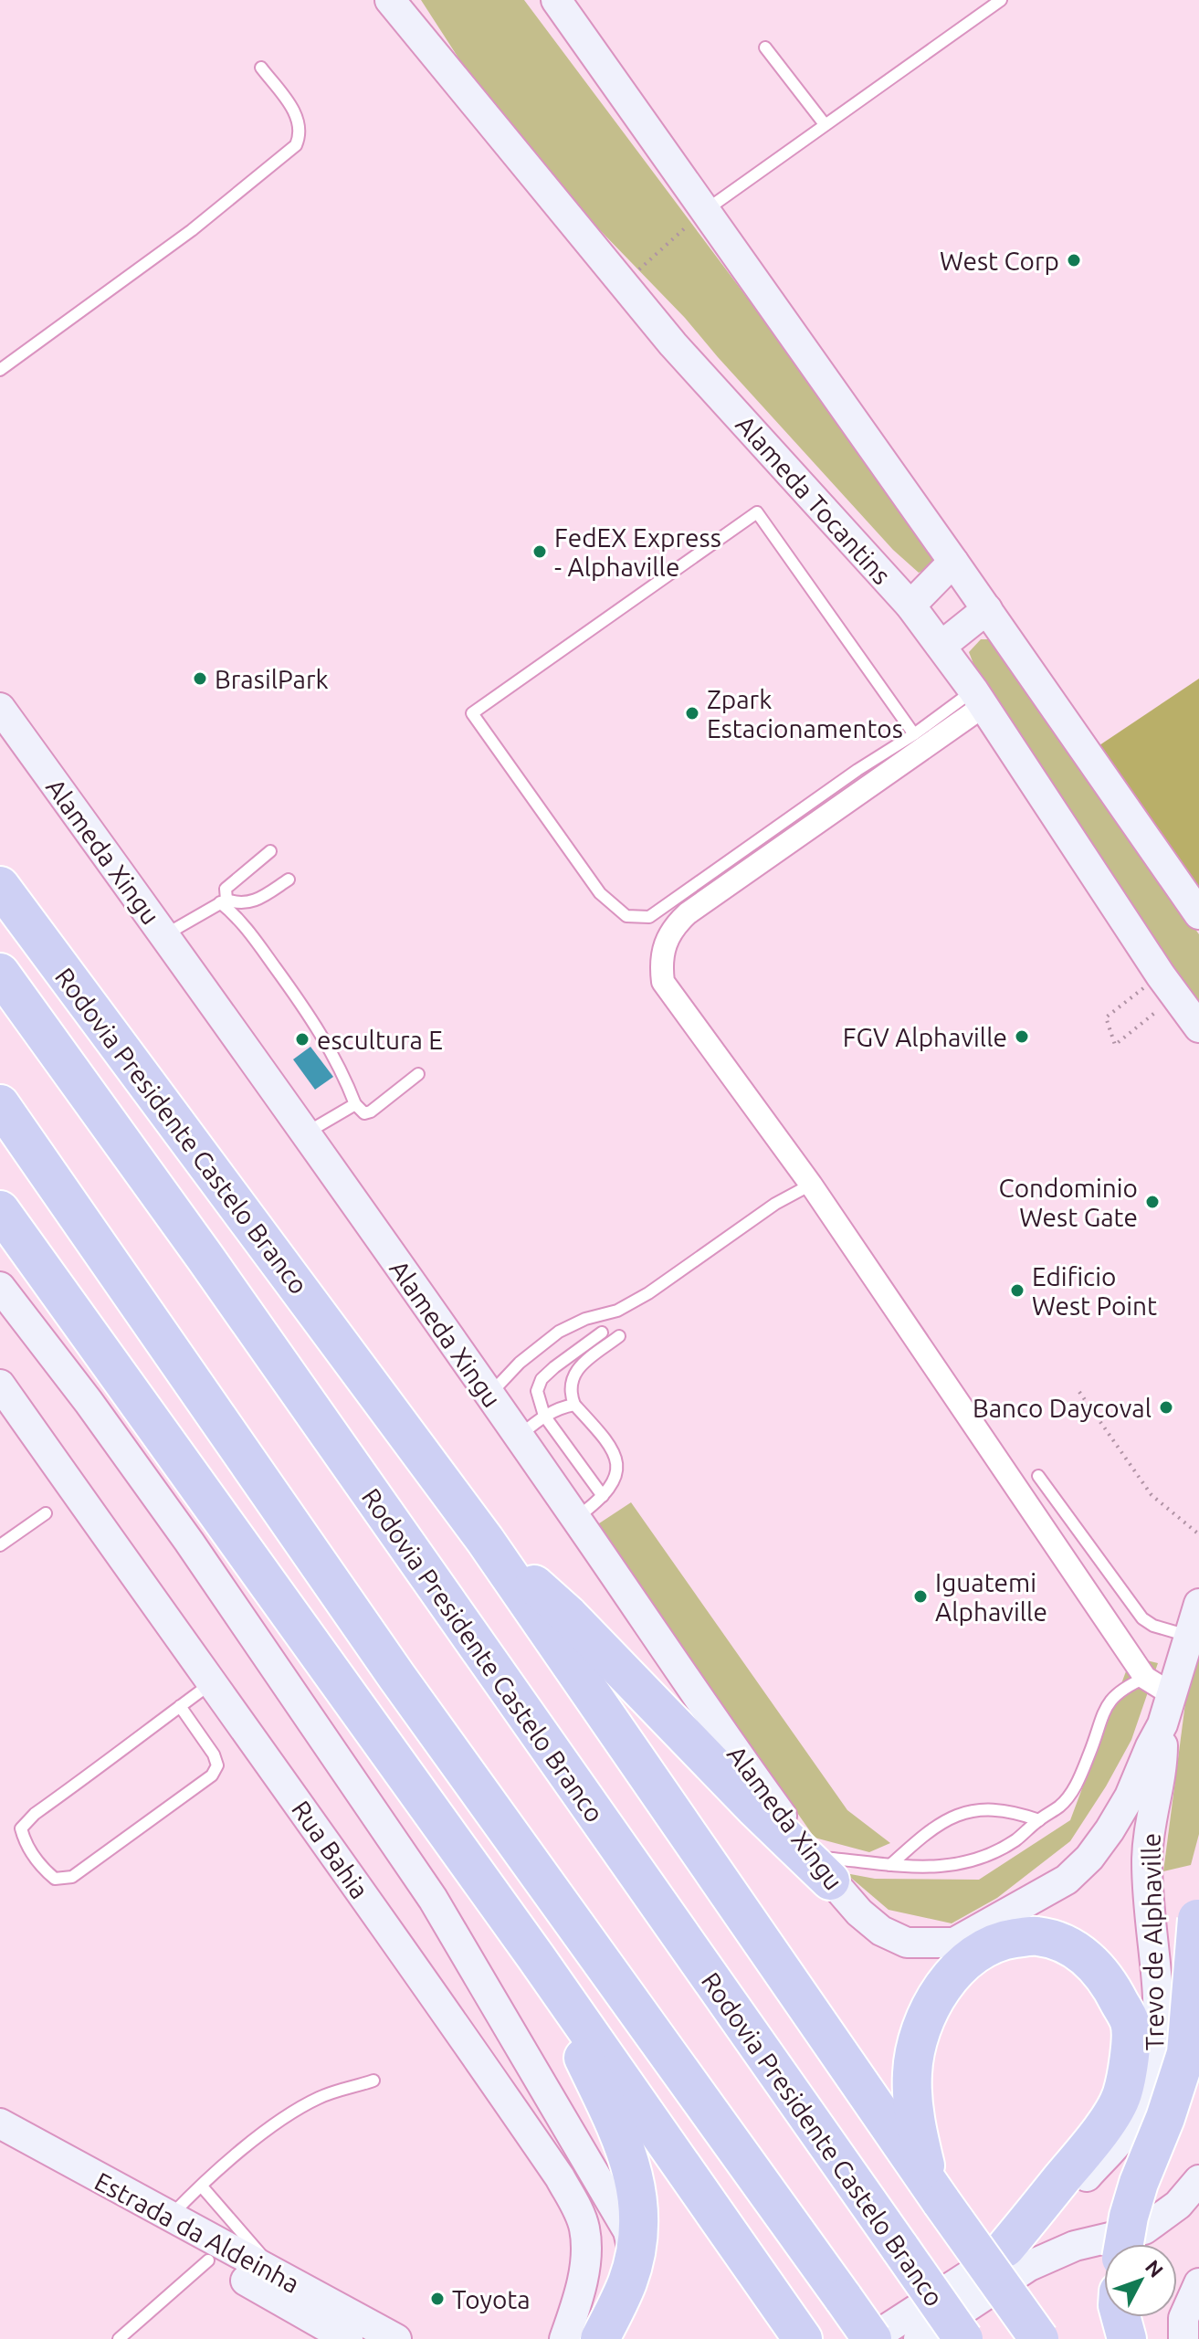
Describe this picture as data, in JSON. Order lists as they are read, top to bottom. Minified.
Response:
{"streets":{"highway":["Rodovia Presidente Castelo Branco"],"main road":["Alameda Tocantins","Alameda Xingu","Rua Bahia","Trevo de Alphaville","Estrada da Aldeinha"]},"crossings":[["Alameda Xingu","Trevo de Alphaville"]],"places":["West Corp","FedEX Express - Alphaville","BrasilPark","Zpark Estacionamentos","FGV Alphaville","escultura E","Condominio West Gate","Edificio West Point","Banco Daycoval","Iguatemi Alphaville","Toyota"],"north":"top right"}
